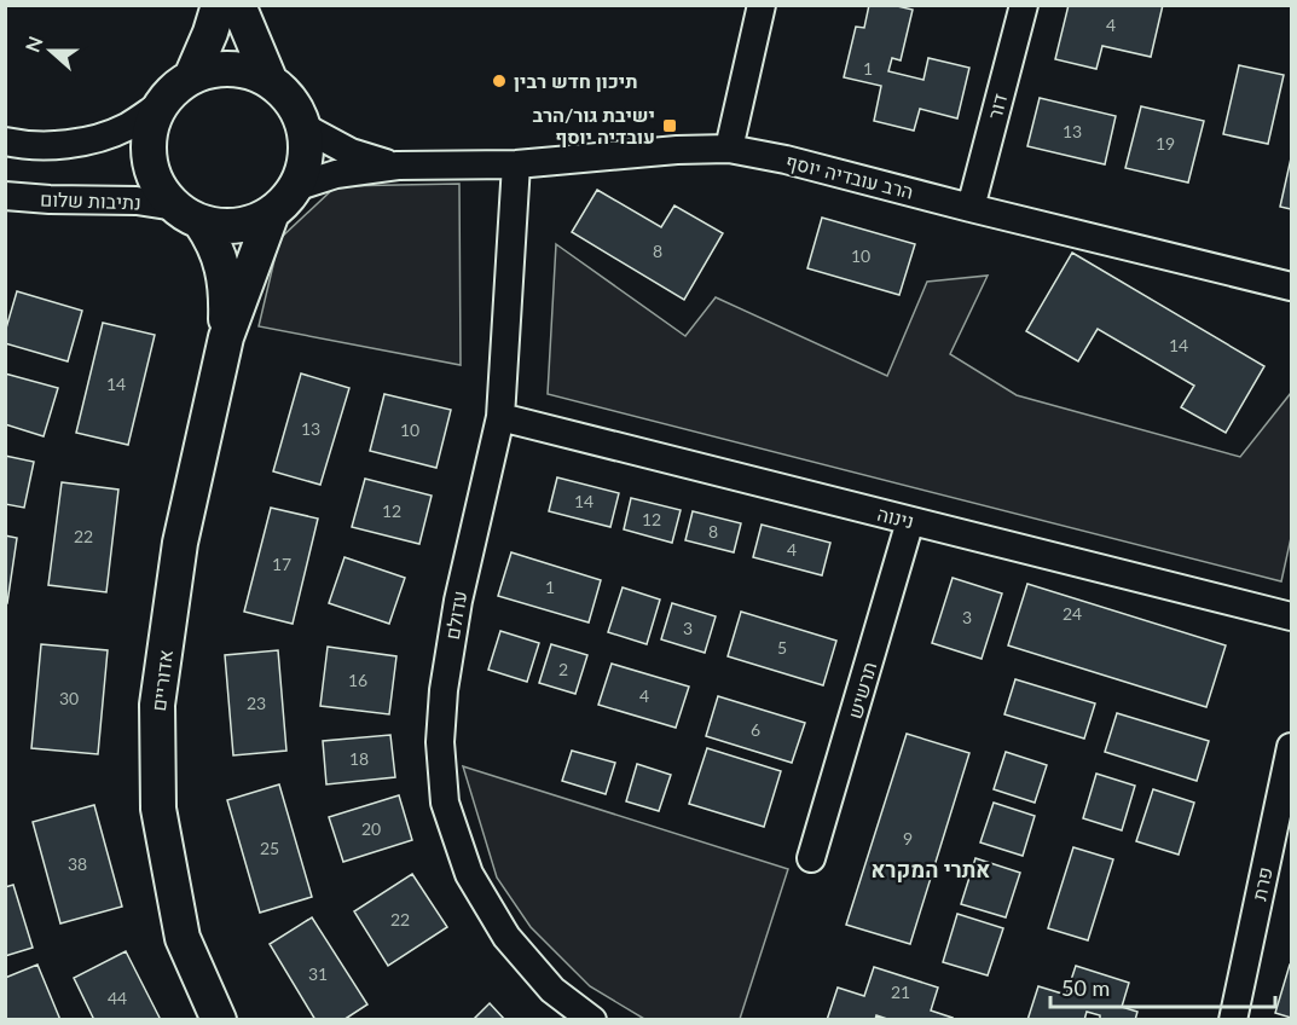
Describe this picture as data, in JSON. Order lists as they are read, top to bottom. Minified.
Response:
{"streets":{"street":["דור","הרב עובדיה יוסף","נתיבות שלום","נינוה","עדולם","אדוריים","תרשיש","פרת"]},"crossings":[["דור","הרב עובדיה יוסף"],["הרב עובדיה יוסף","נתיבות שלום"],["הרב עובדיה יוסף","עדולם"],["הרב עובדיה יוסף","אדוריים"],["נתיבות שלום","אדוריים"],["נינוה","עדולם"],["נינוה","תרשיש"]],"districts":["אתרי המקרא"],"places":{"other":["תיכון חדש רבין"],"transit":["ישיבת גור/הרב עובדיה יוסף"]},"house_numbers":["4","1","13","19","8","10","14","14","13","10","14","12","12","8","22","4","17","1","24","3","3","5","2","16","4","30","23","6","18","20","9","25","38","22","31","21","44"],"scale_bar":"50 m","north":"left"}
